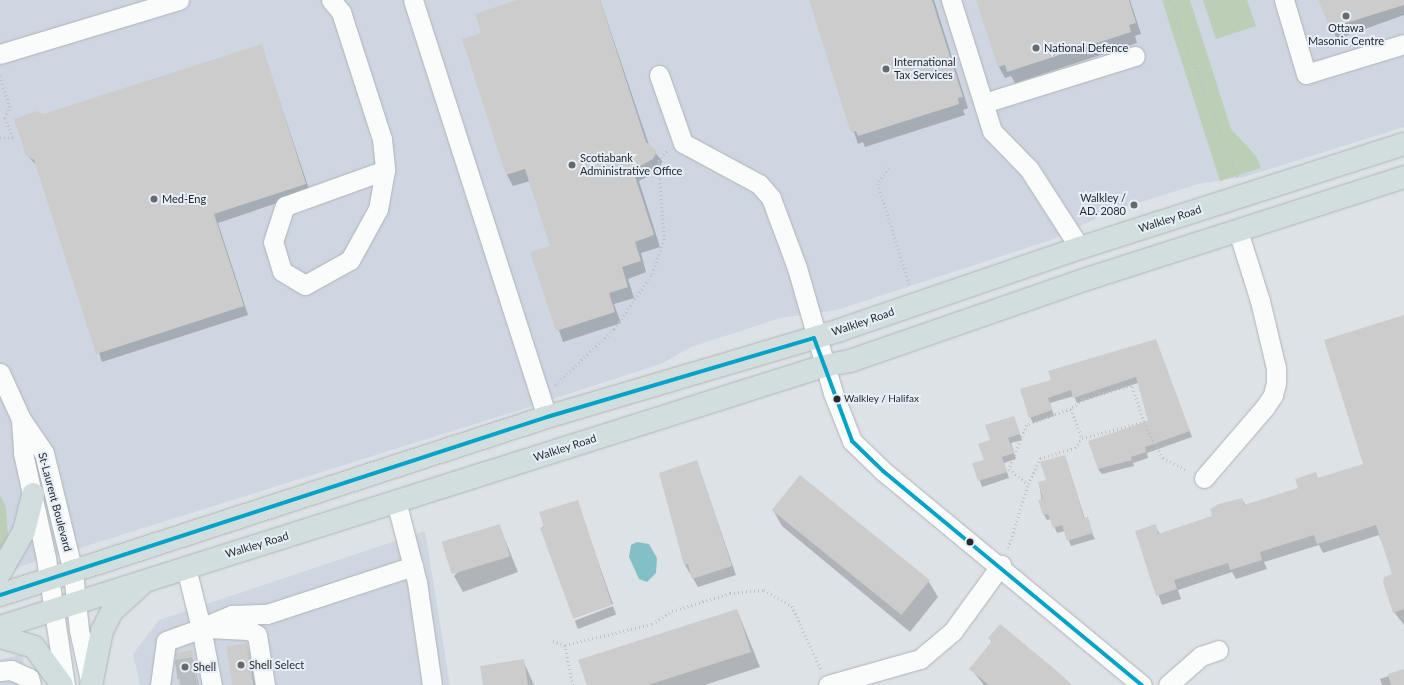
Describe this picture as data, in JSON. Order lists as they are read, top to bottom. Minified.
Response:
{"streets":{"main road":["Walkley Road"],"street":["St-Laurent Boulevard"]},"crossings":[["Walkley Road","St-Laurent Boulevard"]],"places":["Ottawa Masonic Centre","National Defence","International Tax Services","Scotiabank Administrative Office","Med-Eng","Walkley / AD. 2080","Walkley / Halifax","Shell Select","Shell"]}
